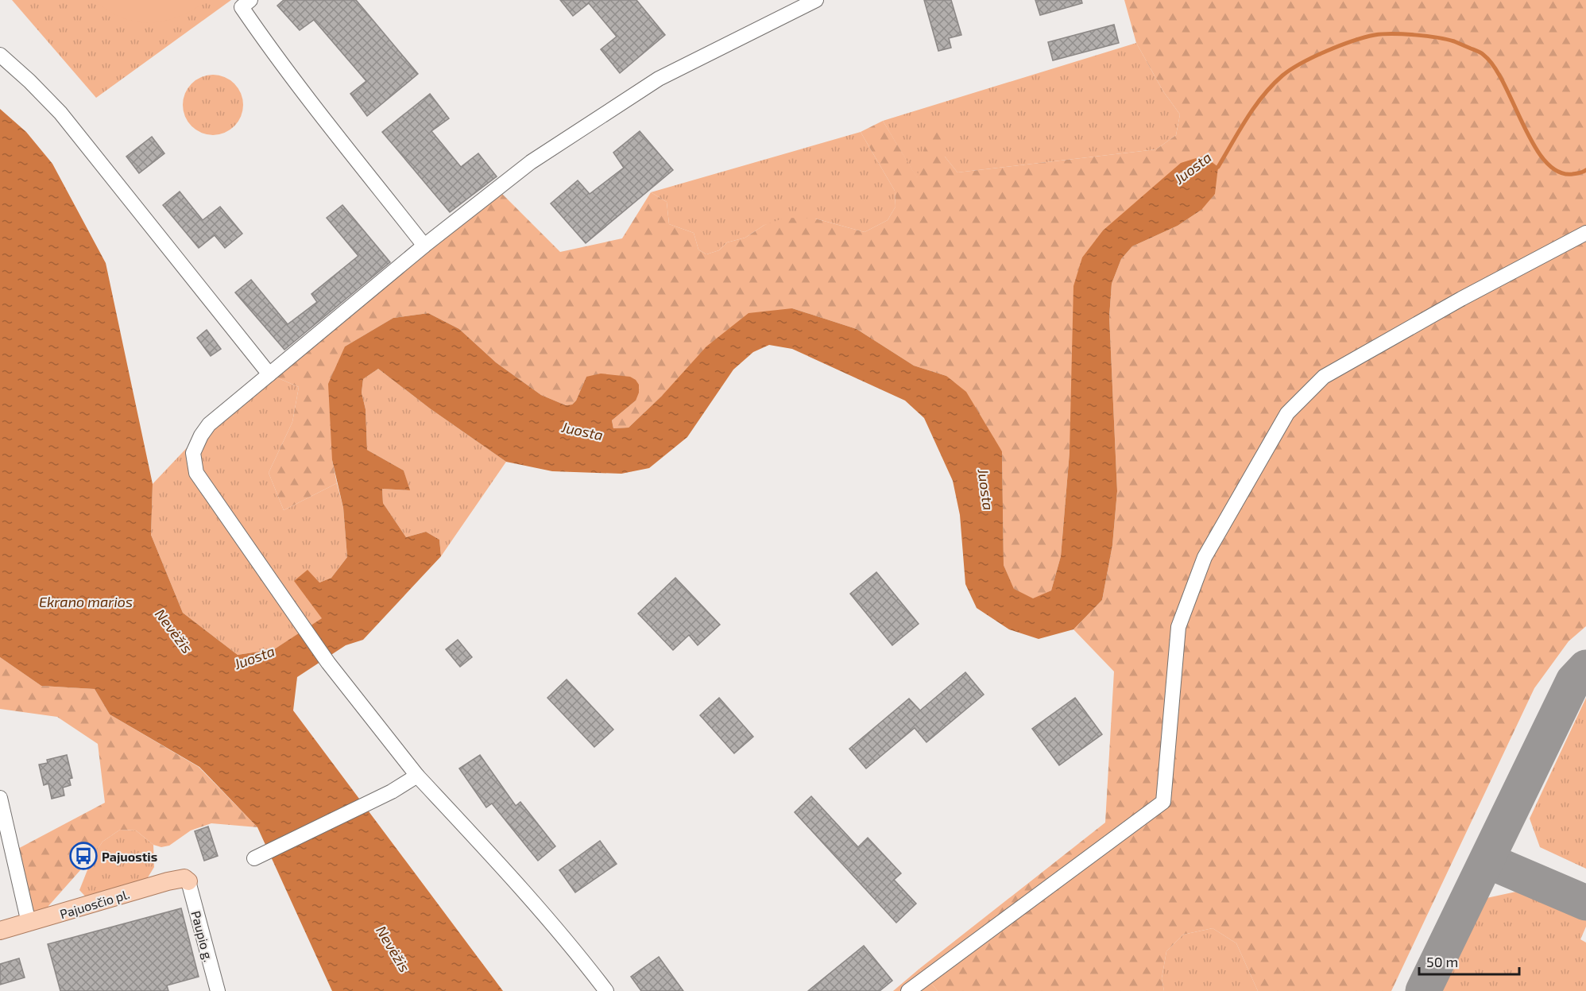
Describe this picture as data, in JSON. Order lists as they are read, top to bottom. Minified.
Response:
{"streets":{"main road":["Pajuosčio pl."],"street":["Paupio g."]},"crossings":[["Pajuosčio pl.","Paupio g."]],"water":["Juosta","Ekrano marios","Nevėžis"],"places":{"bus stop":["Pajuostis"]},"scale_bar":"50 m"}
